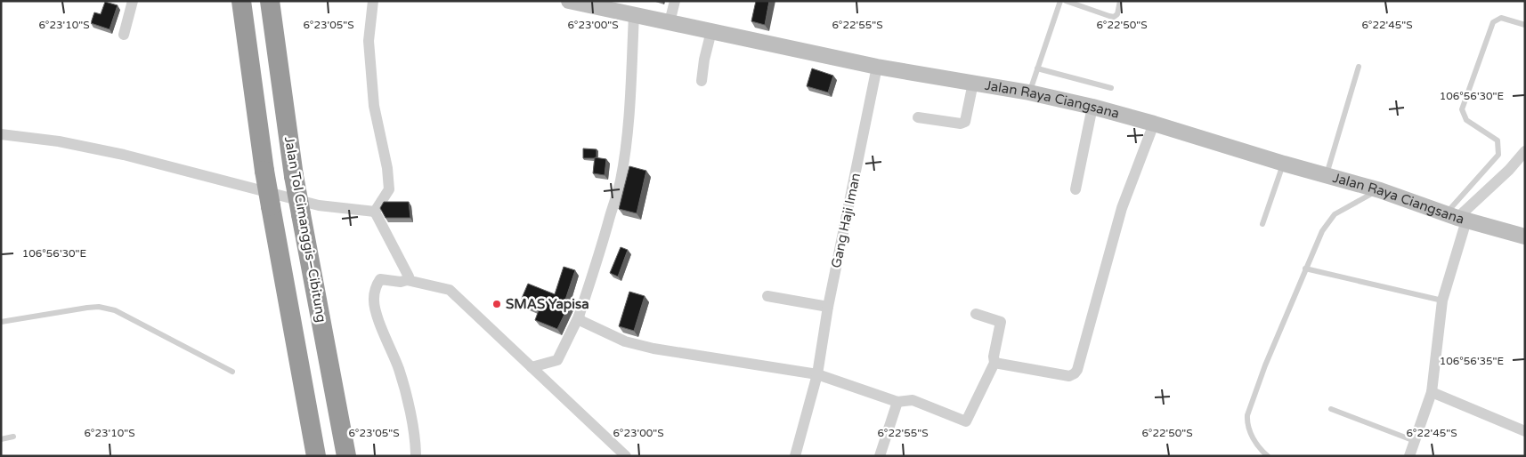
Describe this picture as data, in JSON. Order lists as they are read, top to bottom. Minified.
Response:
{"streets":{"highway":["Jalan Tol Cimanggis–Cibitung"],"main road":["Jalan Raya Ciangsana"],"street":["Gang Haji Iman"]},"crossings":[["Jalan Raya Ciangsana","Gang Haji Iman"]],"places":["SMAS Yapisa"],"coordinates":["6°23'10\"S","6°23'05\"S","6°23'00\"S","6°22'55\"S","6°22'50\"S","6°22'45\"S","106°56'30\"E","106°56'35\"E"]}
